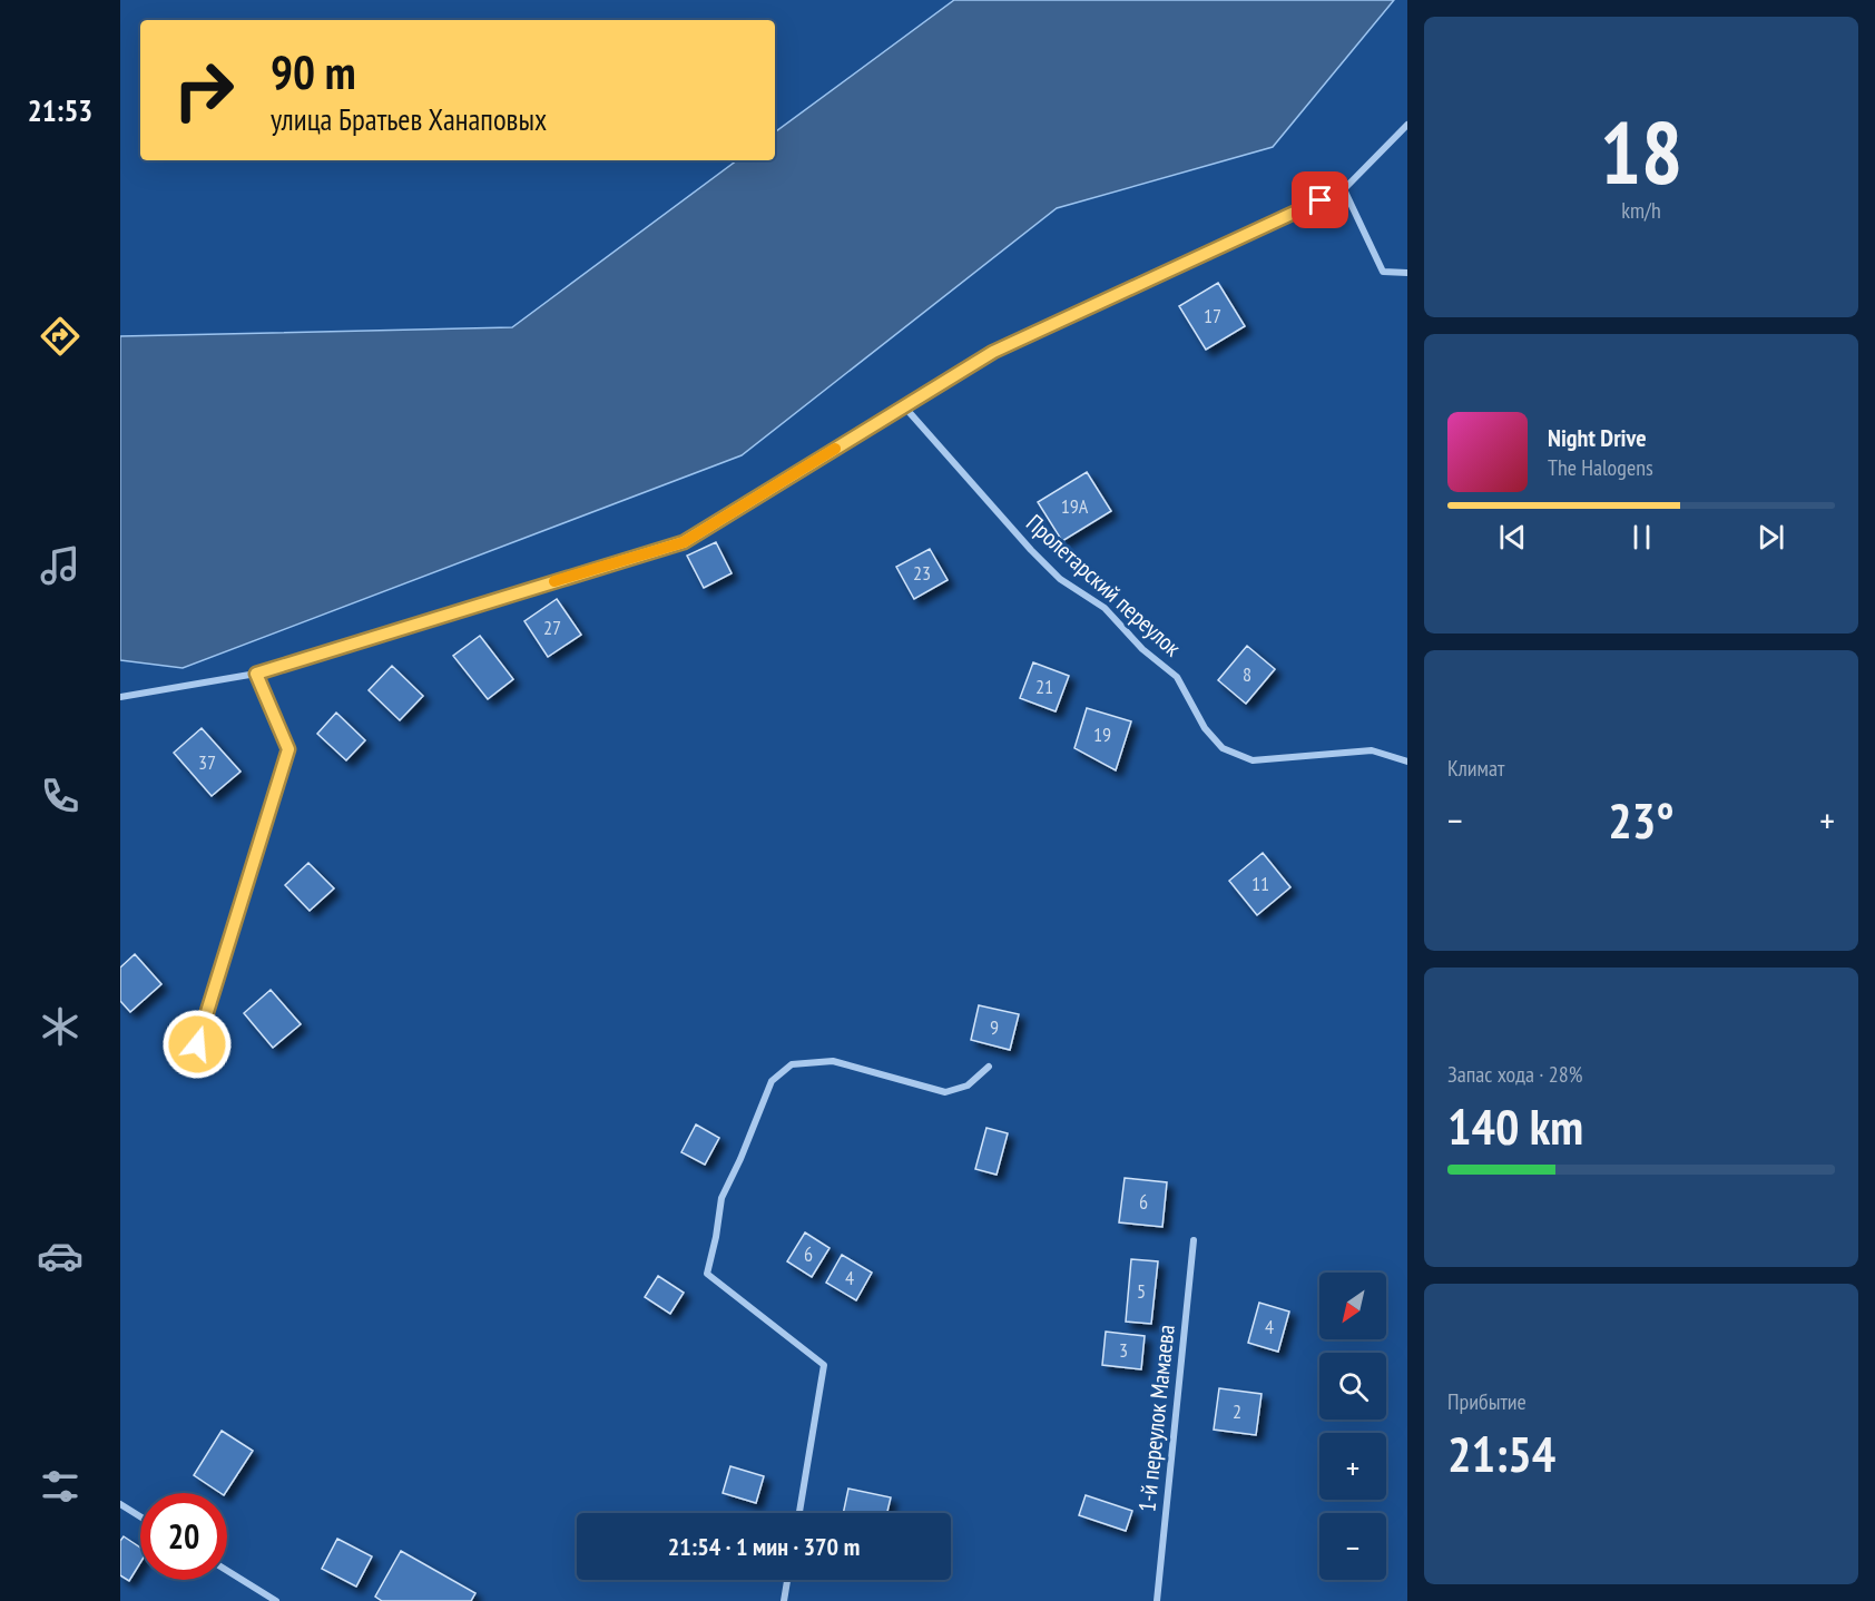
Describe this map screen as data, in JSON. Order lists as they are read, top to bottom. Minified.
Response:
{"streets":{"street":["Пролетарский переулок","1-й переулок Мамаева"]},"house_numbers":["17","19А","23","27","8","21","19","37","11","9","6","6","4","5","4","3","2"],"north":"bottom left","page":{"tabs":"21:53","tile":[["18","km/h"],"Климат",["Запас хода · 28%","140 km"],["Прибытие","21:54"]],"turn":["90 m","улица Братьев Ханаповых"],"song":["Night Drive","The Halogens"],"heat":["−","23°","+"],"map_buttons":["+","−"],"limit":"20","trip":"21:54 · 1 мин · 370 m"}}
